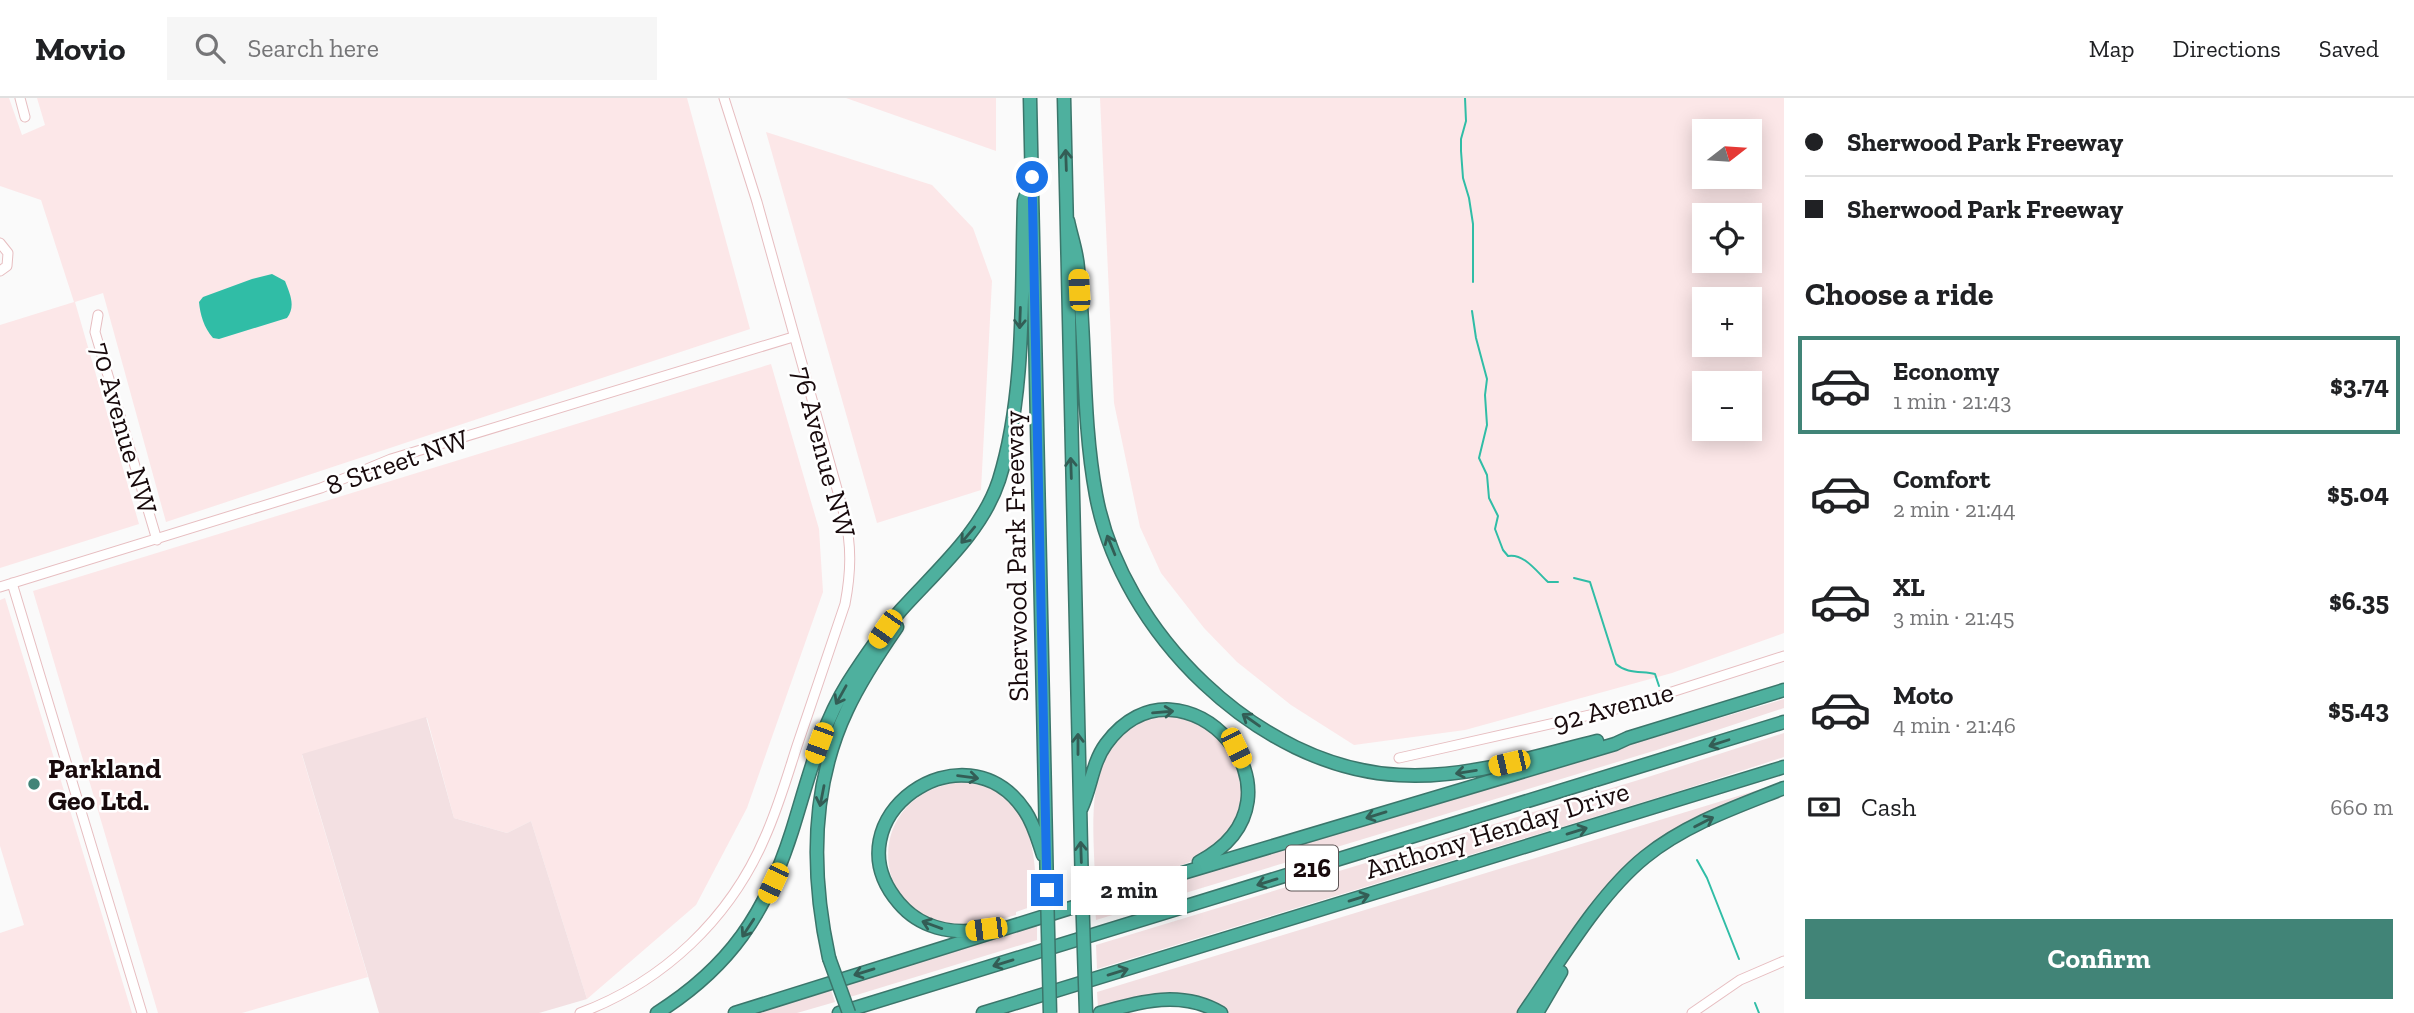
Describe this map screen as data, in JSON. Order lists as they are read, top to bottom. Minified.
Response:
{"streets":{"highway":["Sherwood Park Freeway","Anthony Henday Drive","216"],"street":["70 Avenue NW","76 Avenue NW","8 Street NW","92 Avenue"]},"crossings":[["70 Avenue NW","8 Street NW"],["76 Avenue NW","8 Street NW"]],"places":["Parkland Geo Ltd."],"north":"right","page":{"header":"Movio","search":"Search here","nav":["Map","Directions","Saved"],"banner":["Sherwood Park Freeway","Sherwood Park Freeway"],"map_buttons":["+","−"],"heading":"Choose a ride","list":[{"name":"Economy","note":"1 min · 21:43","value":"$3.74"},{"name":"Comfort","note":"2 min · 21:44","value":"$5.04"},{"name":"XL","note":"3 min · 21:45","value":"$6.35"},{"name":"Moto","note":"4 min · 21:46","value":"$5.43"}],"pay":["Cash","660 m"],"bubble":"2 min","buttons":"Confirm"}}
